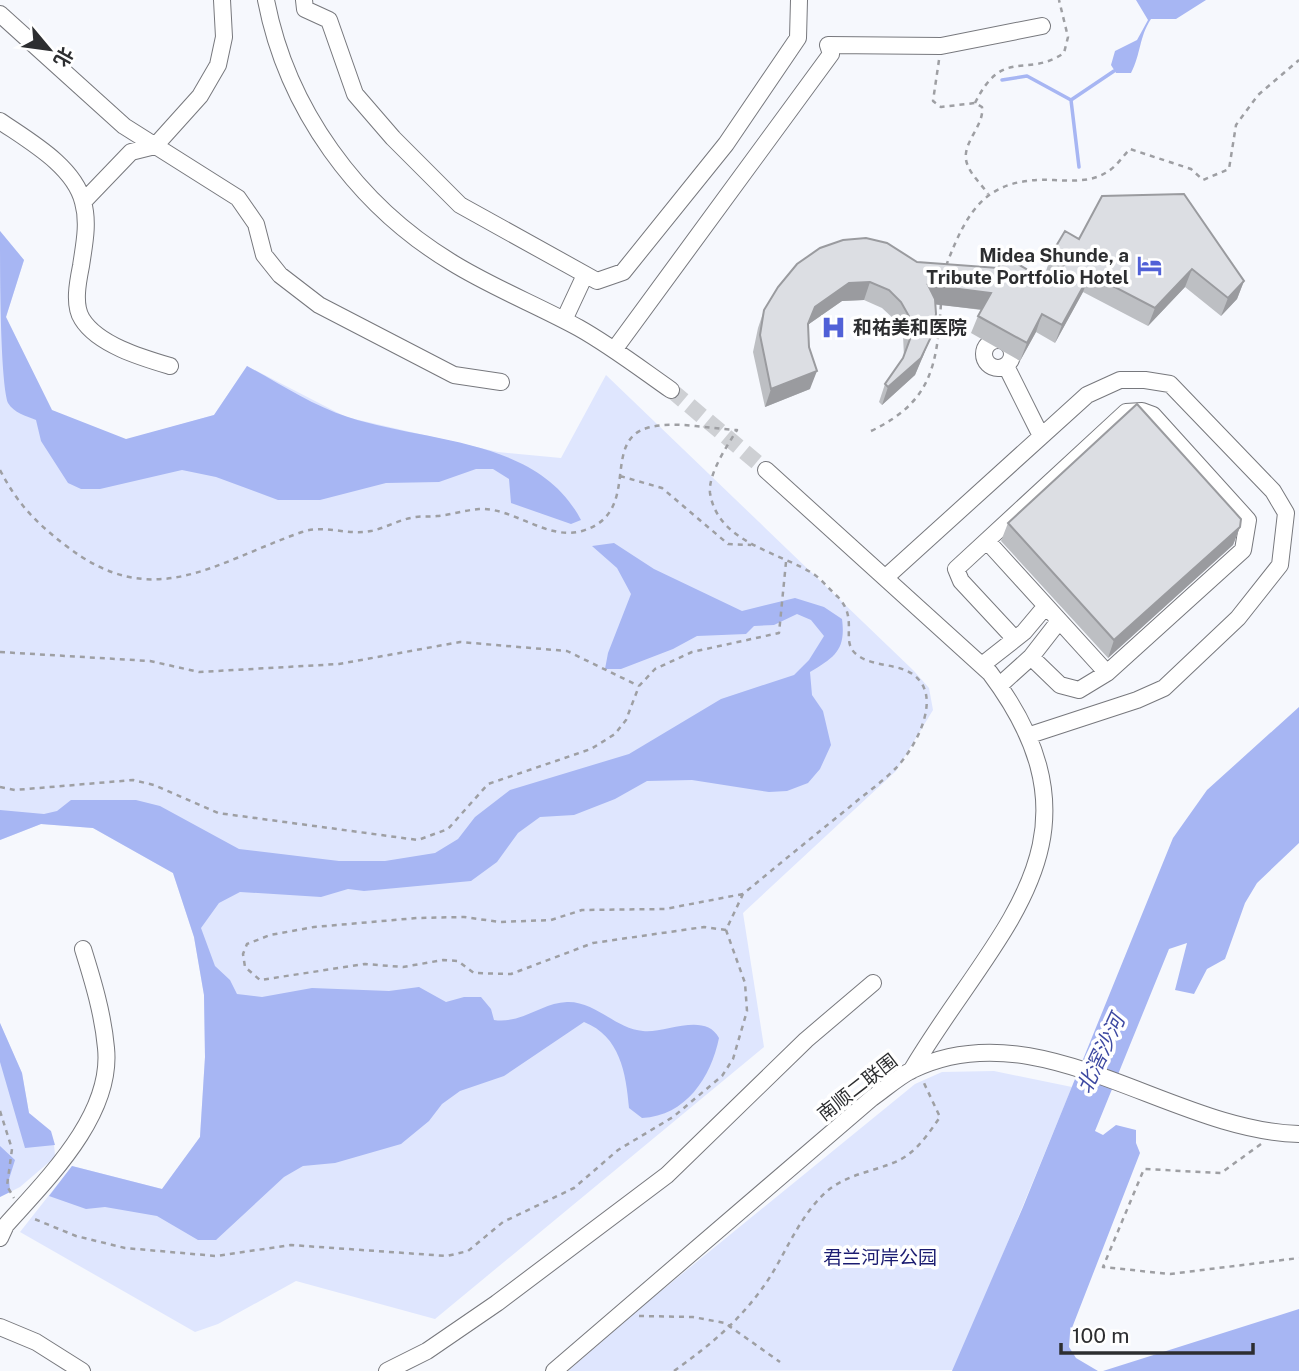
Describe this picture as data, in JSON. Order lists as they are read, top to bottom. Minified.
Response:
{"streets":{"street":["南顺二联围"]},"water":["北滘沙河"],"parks":["君兰河岸公园"],"places":{"hotel":["Midea Shunde, a Tribute Portfolio Hotel"],"hospital":["和祐美和医院"]},"scale_bar":"100 m","north":"bottom right"}
